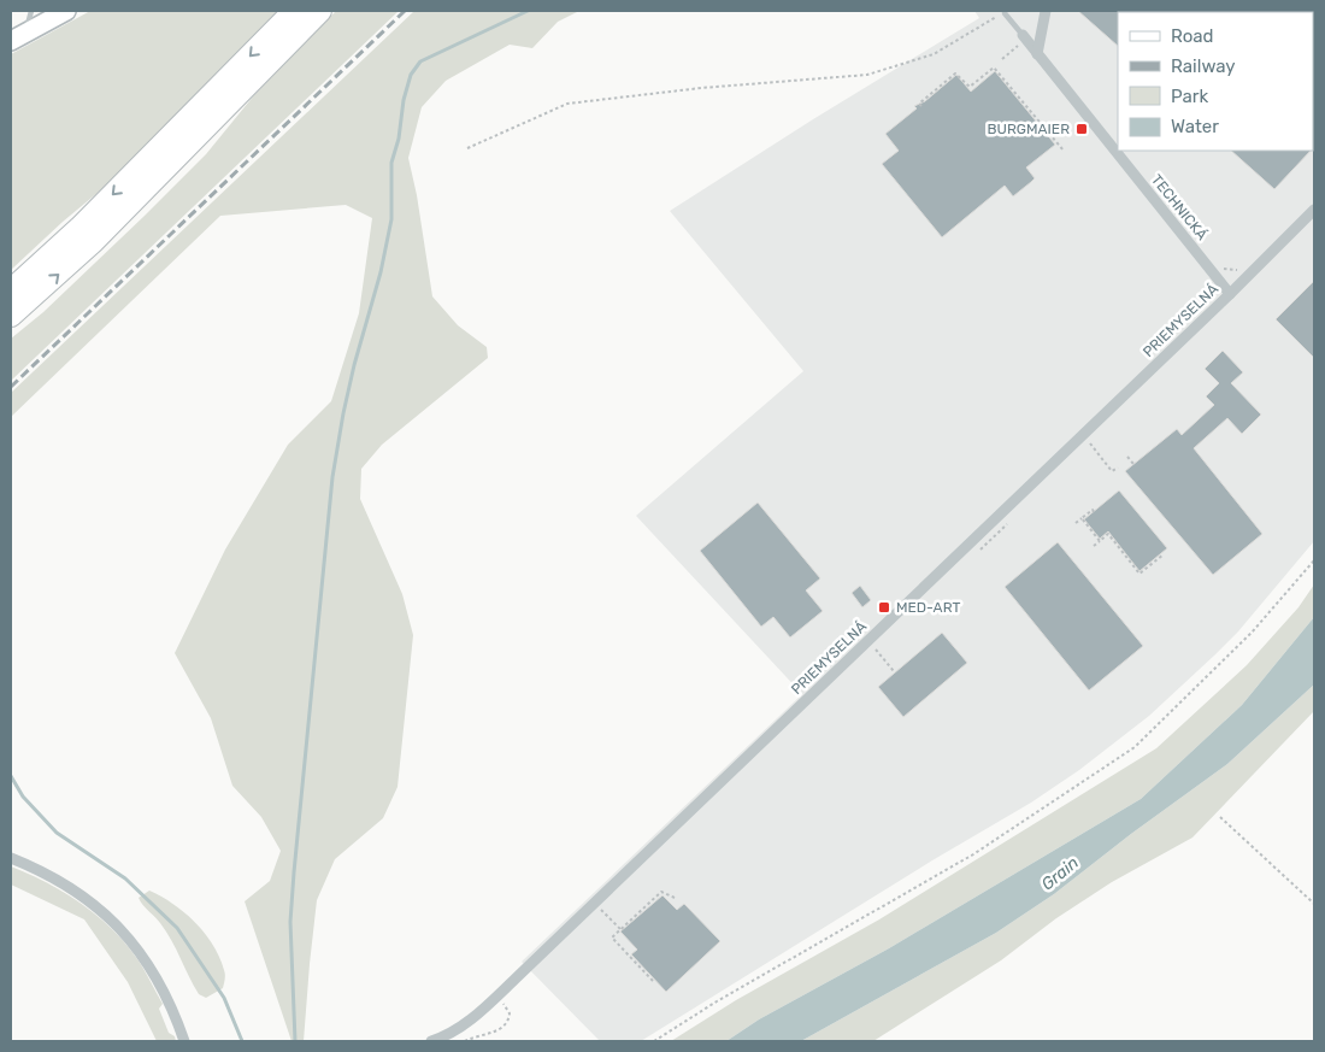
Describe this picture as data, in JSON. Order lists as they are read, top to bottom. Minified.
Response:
{"streets":{"street":["TECHNICKÁ","PRIEMYSELNÁ"]},"crossings":[["TECHNICKÁ","PRIEMYSELNÁ"]],"water":["Grain"],"places":{"transit":["BURGMAIER","MED-ART"]},"legend":["Road","Railway","Park","Water"]}
